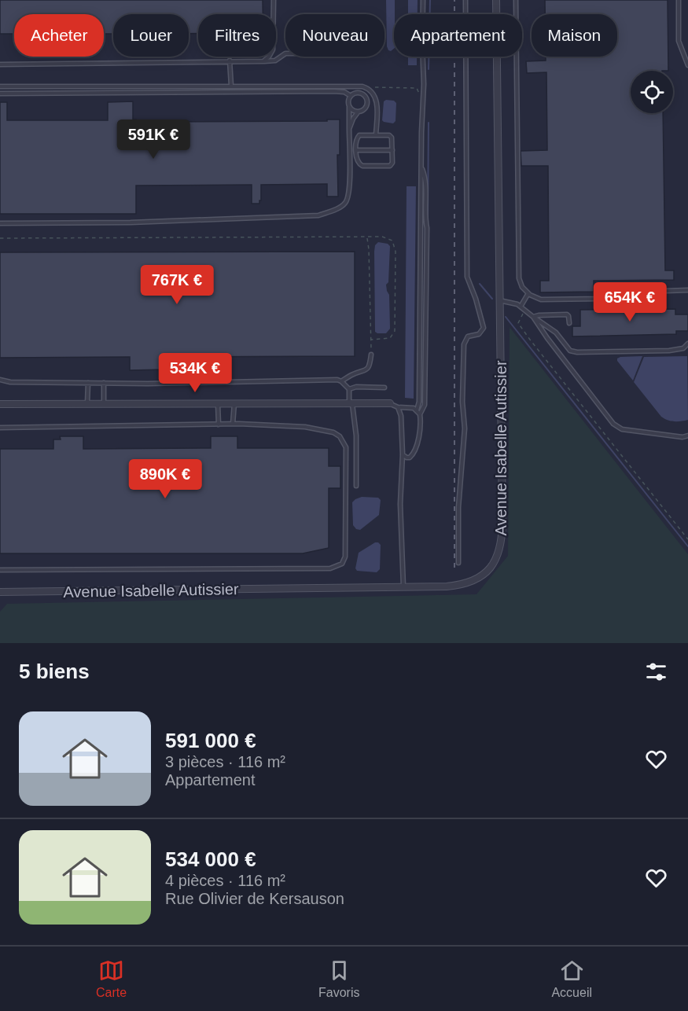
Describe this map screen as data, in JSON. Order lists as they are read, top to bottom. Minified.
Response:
{"streets":{"street":["Avenue Isabelle Autissier"]},"page":{"chip":["Acheter","Louer","Filtres","Nouveau","Appartement","Maison"],"price":["591K €","767K €","654K €","534K €","890K €"],"heading":"5 biens","list":[{"name":"591 000 €","note":"3 pièces · 116 m² · Appartement"},{"name":"534 000 €","note":"4 pièces · 116 m² · Rue Olivier de Kersauson"}],"tabs":["Carte","Favoris","Accueil"]}}
